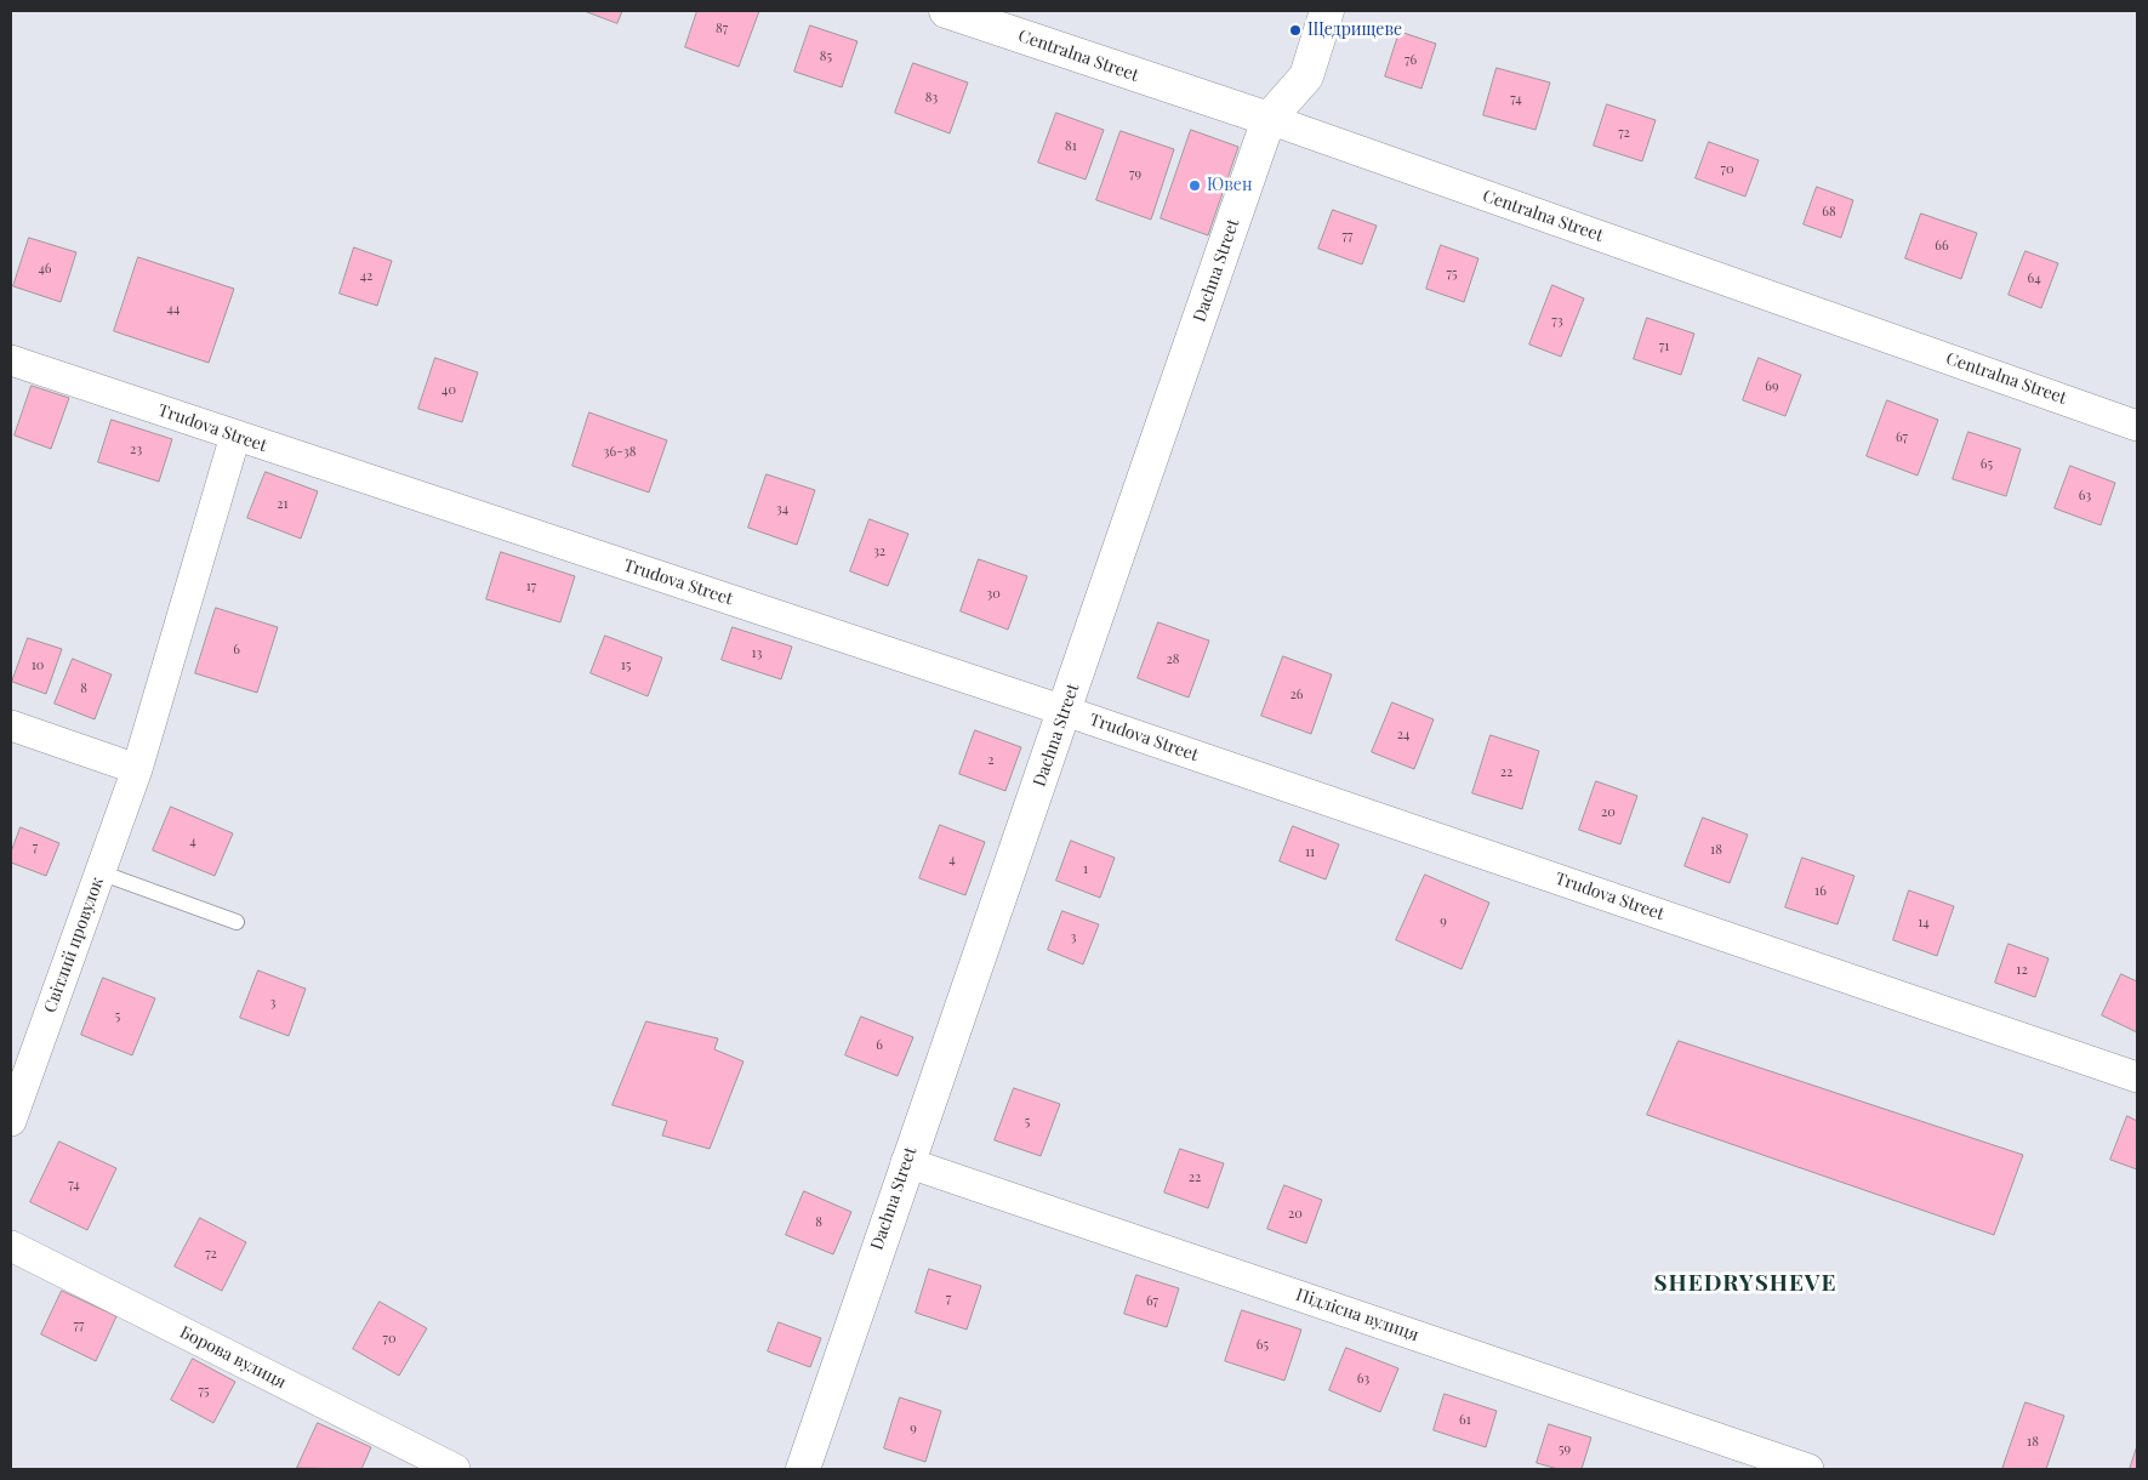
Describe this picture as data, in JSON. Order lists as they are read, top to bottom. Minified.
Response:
{"streets":{"street":["Centralna Street","Dachna Street","Trudova Street","Світлий провулок","Підлісна вулиця","Борова вулиця"]},"crossings":[["Centralna Street","Dachna Street"],["Dachna Street","Trudova Street"],["Dachna Street","Підлісна вулиця"],["Trudova Street","Світлий провулок"]],"districts":["SHEDRYSHEVE"],"places":["Щедрищеве","Ювен"],"house_numbers":["87","85","76","83","74","72","81","70","79","68","77","66","46","75","42","64","44","73","71","69","40","67","23","36-38","65","63","21","34","32","17","30","6","13","28","10","15","8","26","24","2","22","20","4","7","18","11","4","1","16","9","14","3","12","3","5","6","5","22","74","20","8","72","7","67","77","70","65","63","75","61","9","18","59"]}
